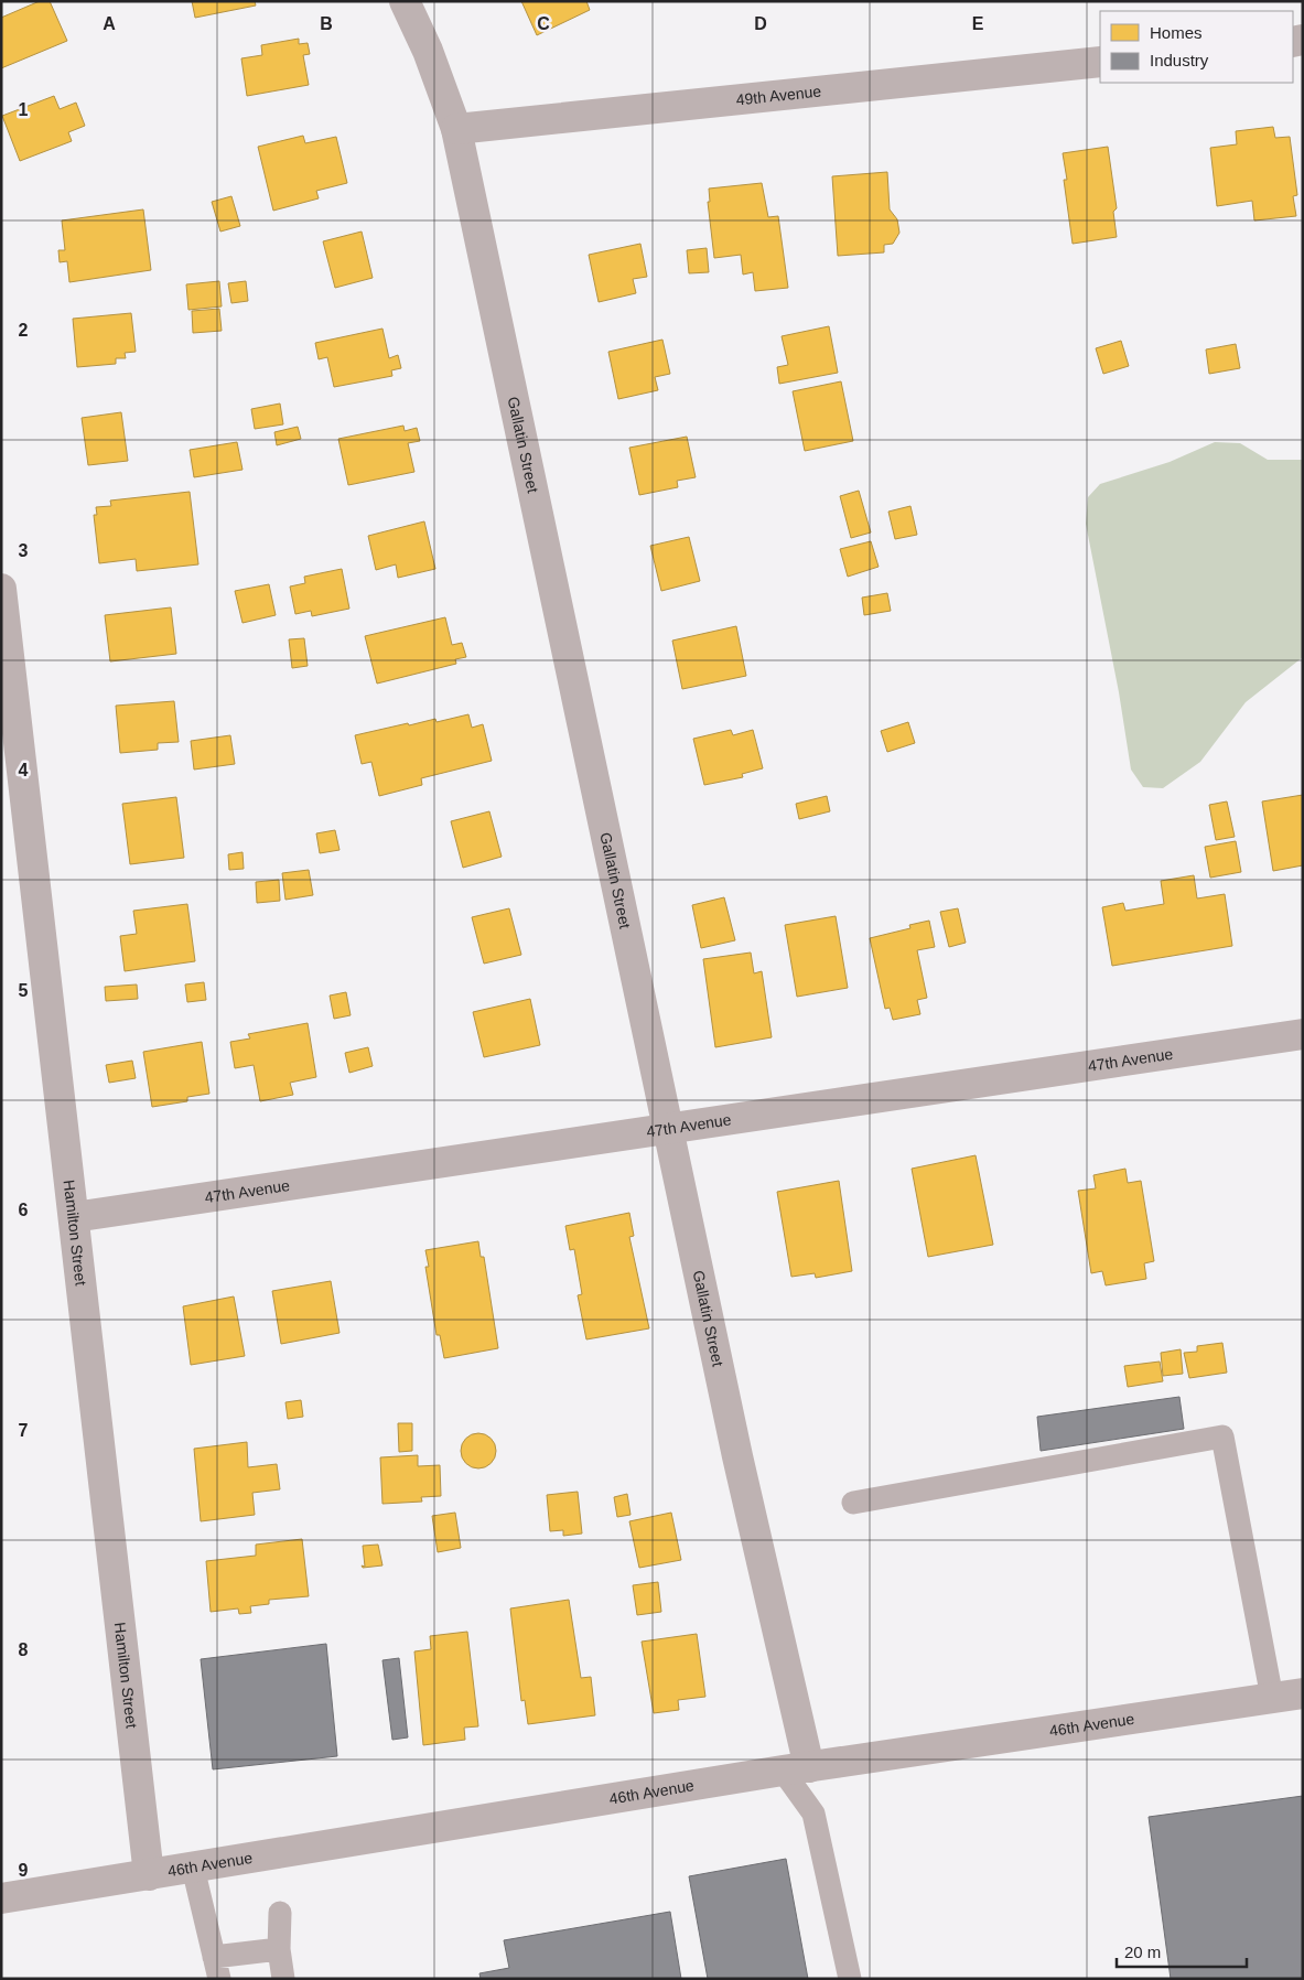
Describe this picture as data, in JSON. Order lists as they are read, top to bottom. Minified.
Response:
{"streets":{"street":["49th Avenue","Gallatin Street","47th Avenue","Hamilton Street","46th Avenue"]},"crossings":[["49th Avenue","Gallatin Street"],["Gallatin Street","47th Avenue"],["Gallatin Street","46th Avenue"],["47th Avenue","Hamilton Street"],["Hamilton Street","46th Avenue"]],"legend":["Homes","Industry"],"scale_bar":"20 m","grid":{"columns":["A","B","C","D","E"],"rows":["1","2","3","4","5","6","7","8","9"]}}
